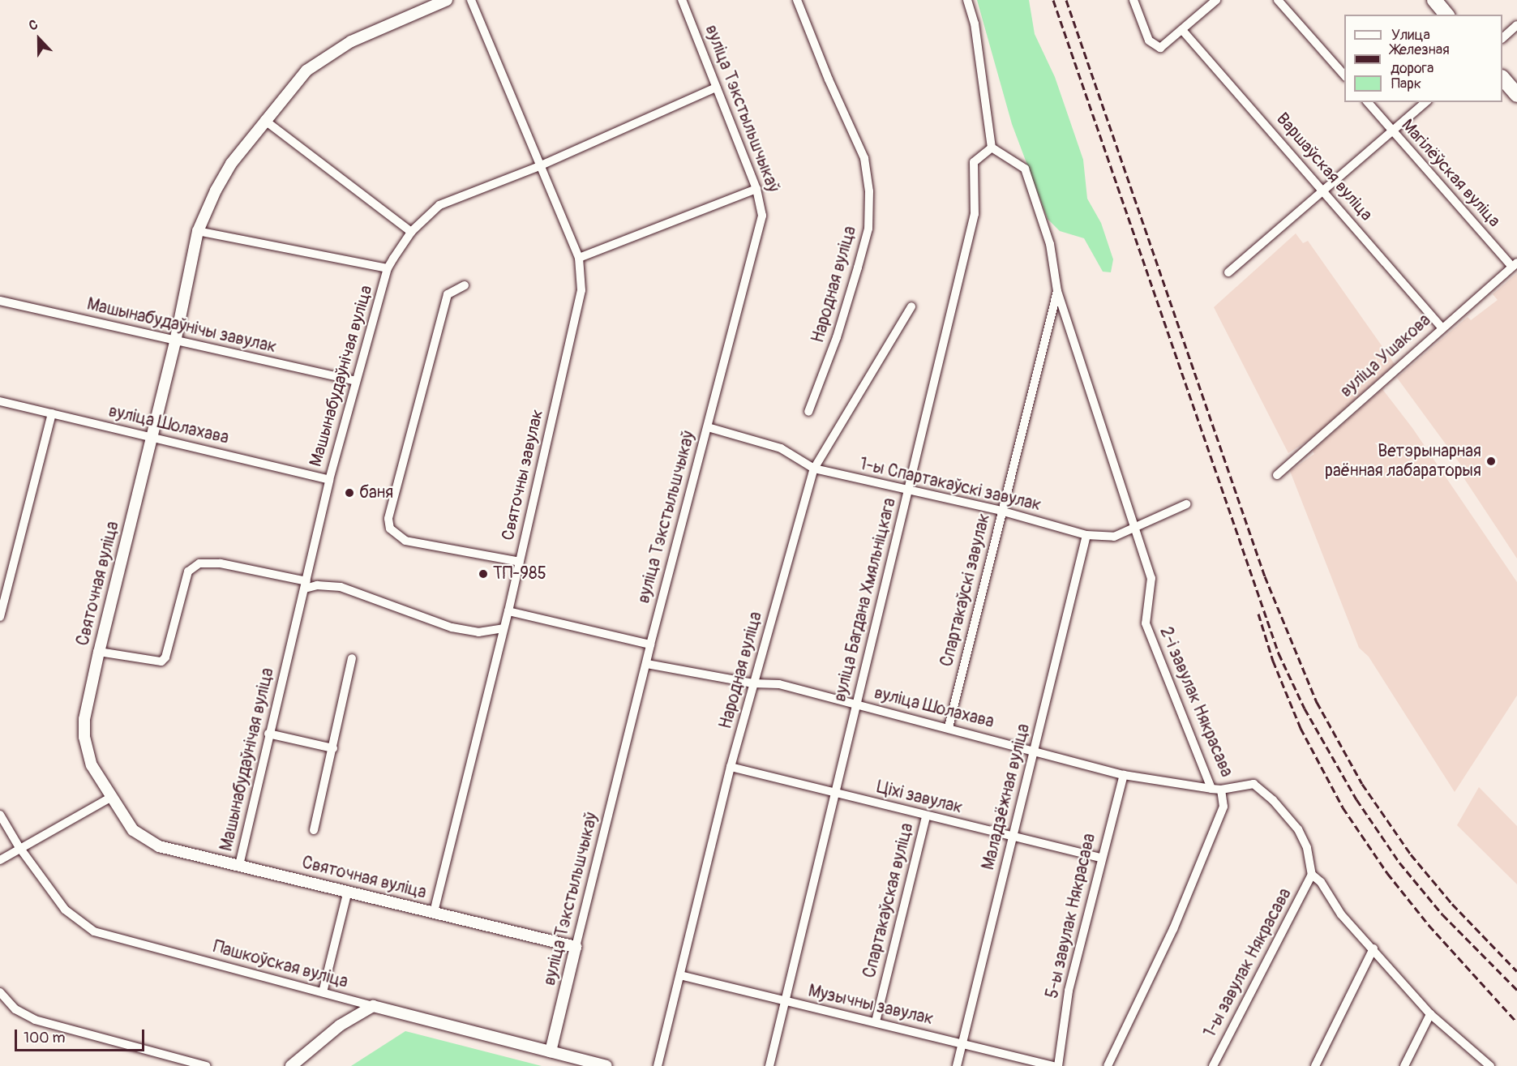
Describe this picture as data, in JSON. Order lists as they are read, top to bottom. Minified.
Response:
{"streets":{"street":["вуліца Тэкстыльшчыкаў","Варшаўская вуліца","Магілёўская вуліца","Народная вуліца","Машынабудаўнічы завулак","вуліца Ушакова","Машынабудаўнічая вуліца","вуліца Шолахава","Святочны завулак","1-ы Спартакаўскі завулак","Святочная вуліца","Спартакаўскі завулак","вуліца Багдана Хмяльніцкага","2-і завулак Някрасава","Маладзёжная вуліца","Ціхі завулак","Спартакаўская вуліца","5-ы завулак Някрасава","1-ы завулак Някрасава","Пашкоўская вуліца","Музычны завулак"]},"crossings":[["вуліца Тэкстыльшчыкаў","Машынабудаўнічая вуліца"],["вуліца Тэкстыльшчыкаў","вуліца Шолахава"],["вуліца Тэкстыльшчыкаў","1-ы Спартакаўскі завулак"],["вуліца Тэкстыльшчыкаў","Святочная вуліца"],["вуліца Тэкстыльшчыкаў","Пашкоўская вуліца"],["Варшаўская вуліца","вуліца Ушакова"],["Магілёўская вуліца","вуліца Ушакова"],["Народная вуліца","вуліца Шолахава"],["Народная вуліца","1-ы Спартакаўскі завулак"],["Народная вуліца","Ціхі завулак"],["Народная вуліца","Музычны завулак"],["Машынабудаўнічы завулак","Машынабудаўнічая вуліца"],["Машынабудаўнічы завулак","Святочная вуліца"],["Машынабудаўнічая вуліца","вуліца Шолахава"],["Машынабудаўнічая вуліца","Святочны завулак"],["Машынабудаўнічая вуліца","Святочная вуліца"],["вуліца Шолахава","Святочная вуліца"],["вуліца Шолахава","Спартакаўскі завулак"],["вуліца Шолахава","вуліца Багдана Хмяльніцкага"],["вуліца Шолахава","2-і завулак Някрасава"],["вуліца Шолахава","Маладзёжная вуліца"],["вуліца Шолахава","5-ы завулак Някрасава"],["вуліца Шолахава","1-ы завулак Някрасава"],["Святочны завулак","Святочная вуліца"],["1-ы Спартакаўскі завулак","Спартакаўскі завулак"],["1-ы Спартакаўскі завулак","вуліца Багдана Хмяльніцкага"],["1-ы Спартакаўскі завулак","2-і завулак Някрасава"],["1-ы Спартакаўскі завулак","Маладзёжная вуліца"],["Спартакаўскі завулак","2-і завулак Някрасава"],["вуліца Багдана Хмяльніцкага","Ціхі завулак"],["вуліца Багдана Хмяльніцкага","Музычны завулак"],["Маладзёжная вуліца","Ціхі завулак"],["Маладзёжная вуліца","Музычны завулак"],["Ціхі завулак","Спартакаўская вуліца"],["Ціхі завулак","5-ы завулак Някрасава"],["Спартакаўская вуліца","Музычны завулак"]],"places":["Ветэрынарная раённая лабараторыя","баня","ТП-985"],"legend":["Улица","Железная дорога","Парк"],"scale_bar":"100 m","north":"top"}
